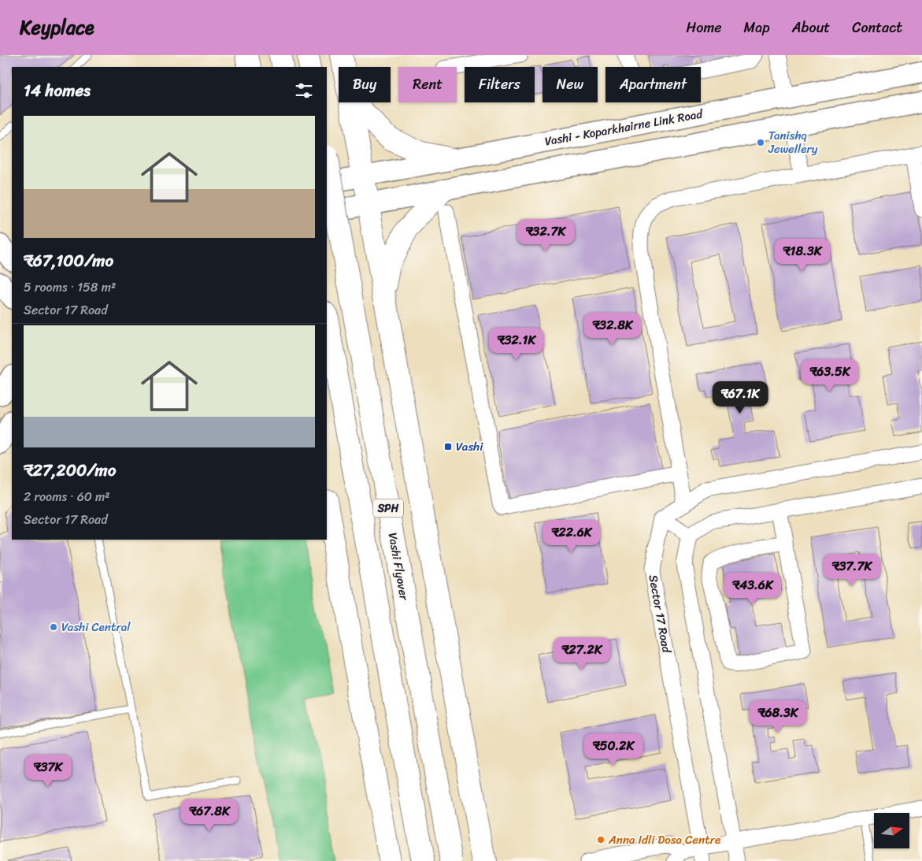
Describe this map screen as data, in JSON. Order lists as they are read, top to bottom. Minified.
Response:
{"streets":{"highway":["SPH","Vashi Flyover"],"main road":["Vashi - Koparkhairne Link Road"],"street":["Sector 17 Road"]},"places":{"other":["Tanishq Jewellery","Vashi Central","Anna Idli Dosa Centre"],"transit":["Vashi"]},"north":"right","page":{"header":"Keyplace","nav":["Home","Map","About","Contact"],"chip":["Buy","Rent","Filters","New","Apartment"],"heading":"14 homes","list":[{"name":"₹67,100/mo","note":"5 rooms · 158 m² · Sector 17 Road"},{"name":"₹27,200/mo","note":"2 rooms · 60 m² · Sector 17 Road"}],"price":["₹32.7K","₹18.3K","₹32.8K","₹32.1K","₹63.5K","₹67.1K","₹22.6K","₹37.7K","₹43.6K","₹27.2K","₹68.3K","₹50.2K","₹37K","₹67.8K"]}}
